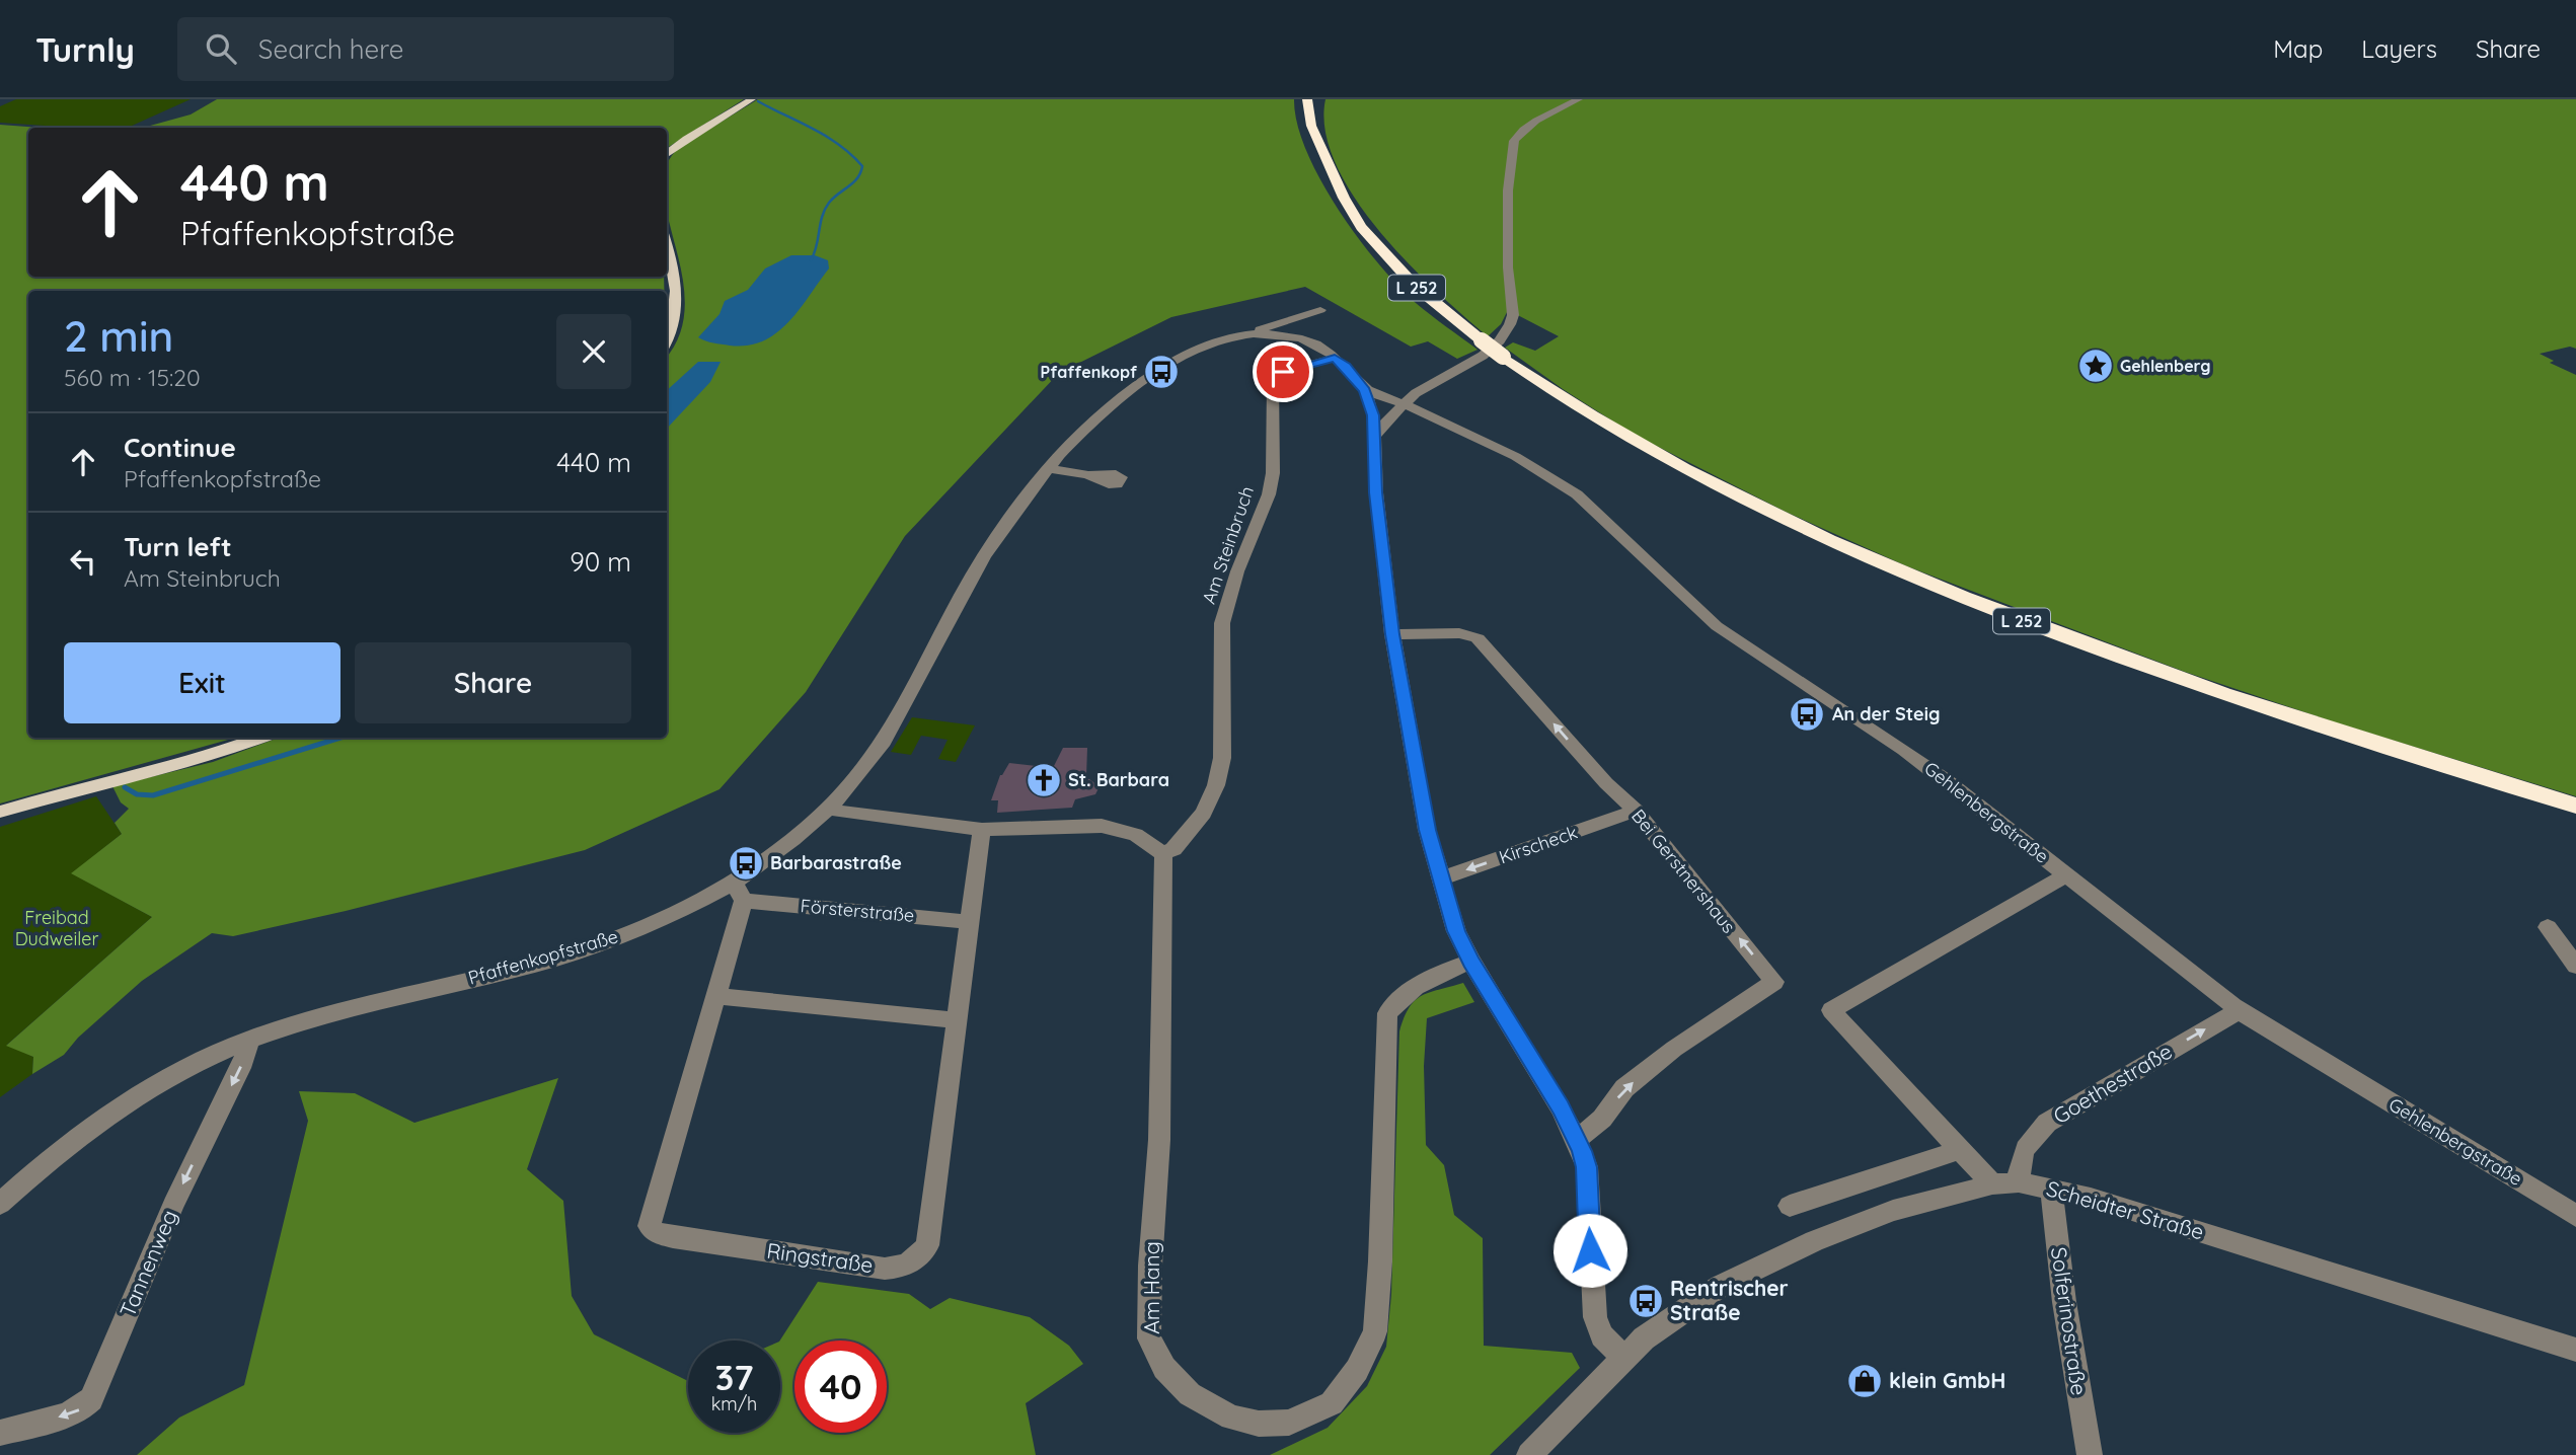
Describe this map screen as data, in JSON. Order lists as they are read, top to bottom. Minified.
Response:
{"streets":{"highway":["L 252"],"street":["Am Steinbruch","Gehlenbergstraße","Kirscheck","Bei Gerstnershaus","Försterstraße","Pfaffenkopfstraße","Goethestraße","Scheidter Straße","Ringstraße","Tannenweg","Am Hang","Solferinostraße"]},"crossings":[["Am Steinbruch","Pfaffenkopfstraße"],["Am Steinbruch","Am Hang"],["Gehlenbergstraße","Pfaffenkopfstraße"],["Gehlenbergstraße","Goethestraße"],["Kirscheck","Bei Gerstnershaus"],["Försterstraße","Pfaffenkopfstraße"],["Försterstraße","Ringstraße"],["Pfaffenkopfstraße","Ringstraße"],["Pfaffenkopfstraße","Tannenweg"],["Goethestraße","Scheidter Straße"],["Scheidter Straße","Solferinostraße"]],"one_way":["Kirscheck","Tannenweg"],"parks":["Freibad Dudweiler"],"places":{"place":["Gehlenberg"],"bus stop":["Pfaffenkopf","An der Steig","Barbarastraße","Rentrischer Straße"],"church":["St. Barbara"],"shop":["klein GmbH"]},"page":{"header":"Turnly","search":"Search here","nav":["Map","Layers","Share"],"turn":["440 m","Pfaffenkopfstraße"],"heading":["2 min","560 m · 15:20"],"list":[{"name":"Continue","note":"Pfaffenkopfstraße","value":"440 m"},{"name":"Turn left","note":"Am Steinbruch","value":"90 m"}],"buttons":["Exit","Share"],"speed":"37 km/h","limit":"40"}}
